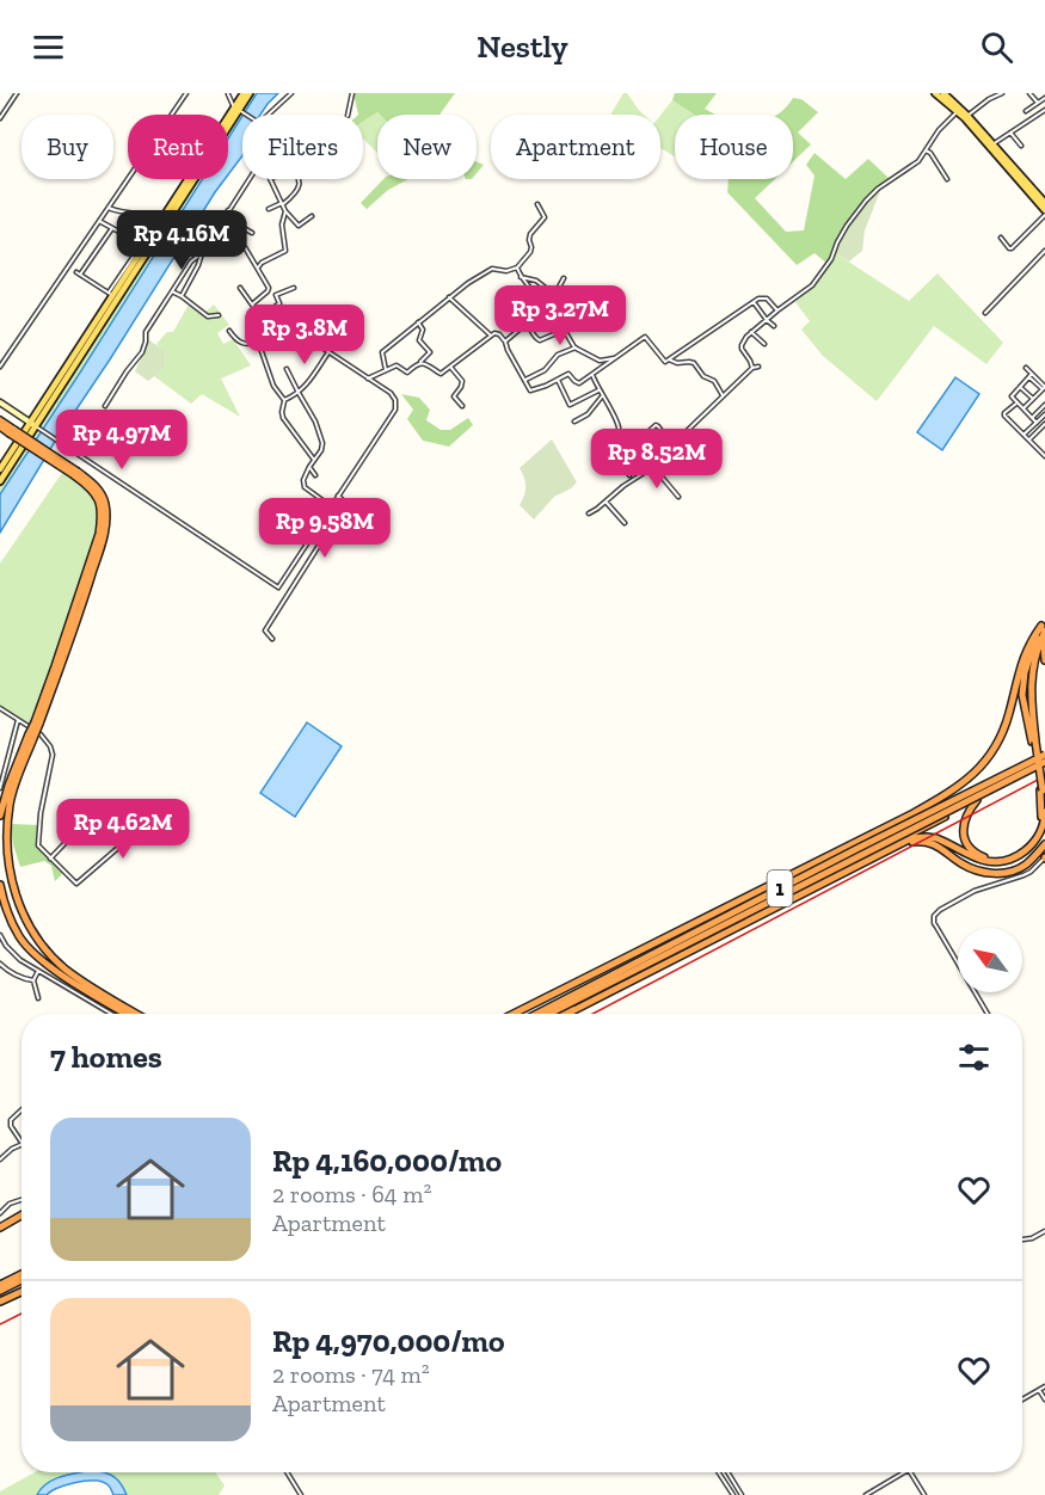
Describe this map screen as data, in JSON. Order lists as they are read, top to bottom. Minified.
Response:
{"streets":{"highway":["1"]},"north":"top left","page":{"header":"Nestly","chip":["Buy","Rent","Filters","New","Apartment","House"],"price":["Rp 4.16M","Rp 3.27M","Rp 3.8M","Rp 4.97M","Rp 8.52M","Rp 9.58M","Rp 4.62M"],"heading":"7 homes","list":[{"name":"Rp 4,160,000/mo","note":"2 rooms · 64 m² · Apartment"},{"name":"Rp 4,970,000/mo","note":"2 rooms · 74 m² · Apartment"}]}}
